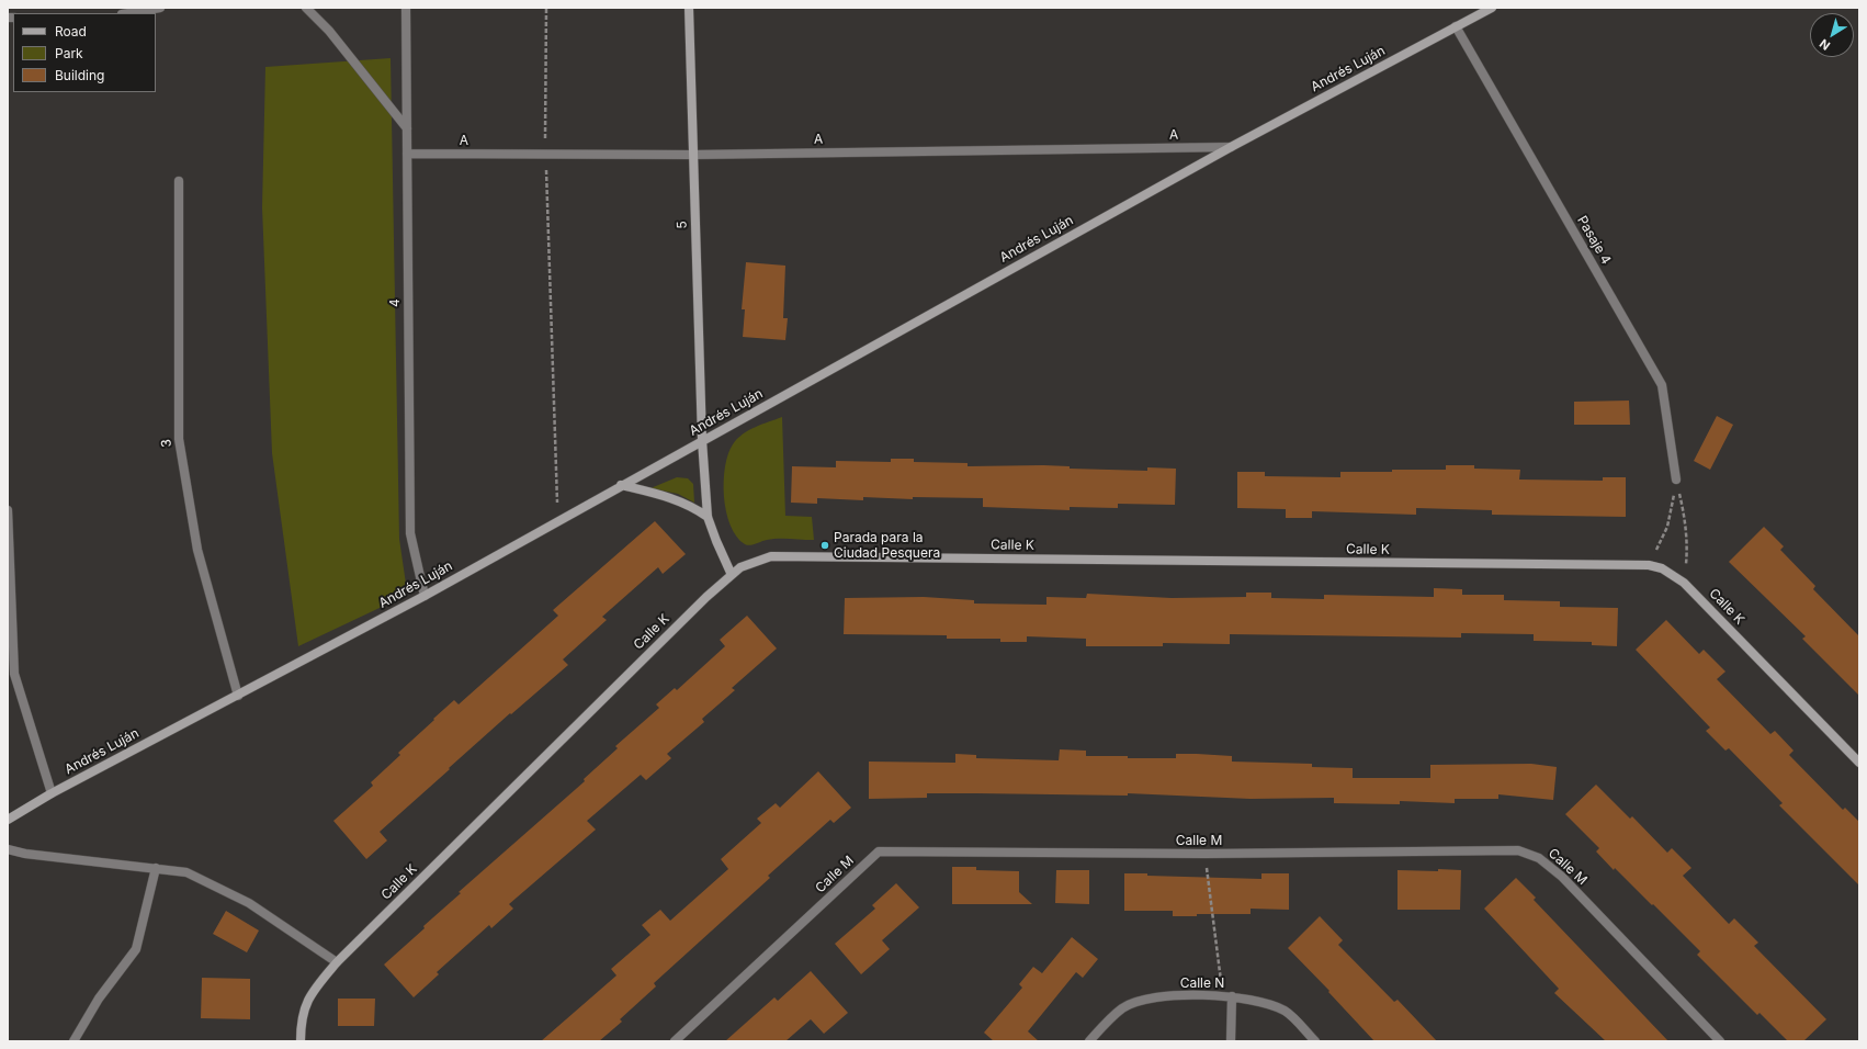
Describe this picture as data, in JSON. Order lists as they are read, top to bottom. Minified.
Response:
{"streets":{"street":["Andrés Luján","A","5","Pasaje 4","4","3","Calle K","Calle M","Calle N"]},"crossings":[["Andrés Luján","A"],["Andrés Luján","5"],["Andrés Luján","Pasaje 4"],["Andrés Luján","4"],["Andrés Luján","3"],["A","5"],["A","4"],["5","Calle K"]],"places":["Parada para la Ciudad Pesquera"],"legend":["Road","Park","Building"],"north":"bottom left"}
